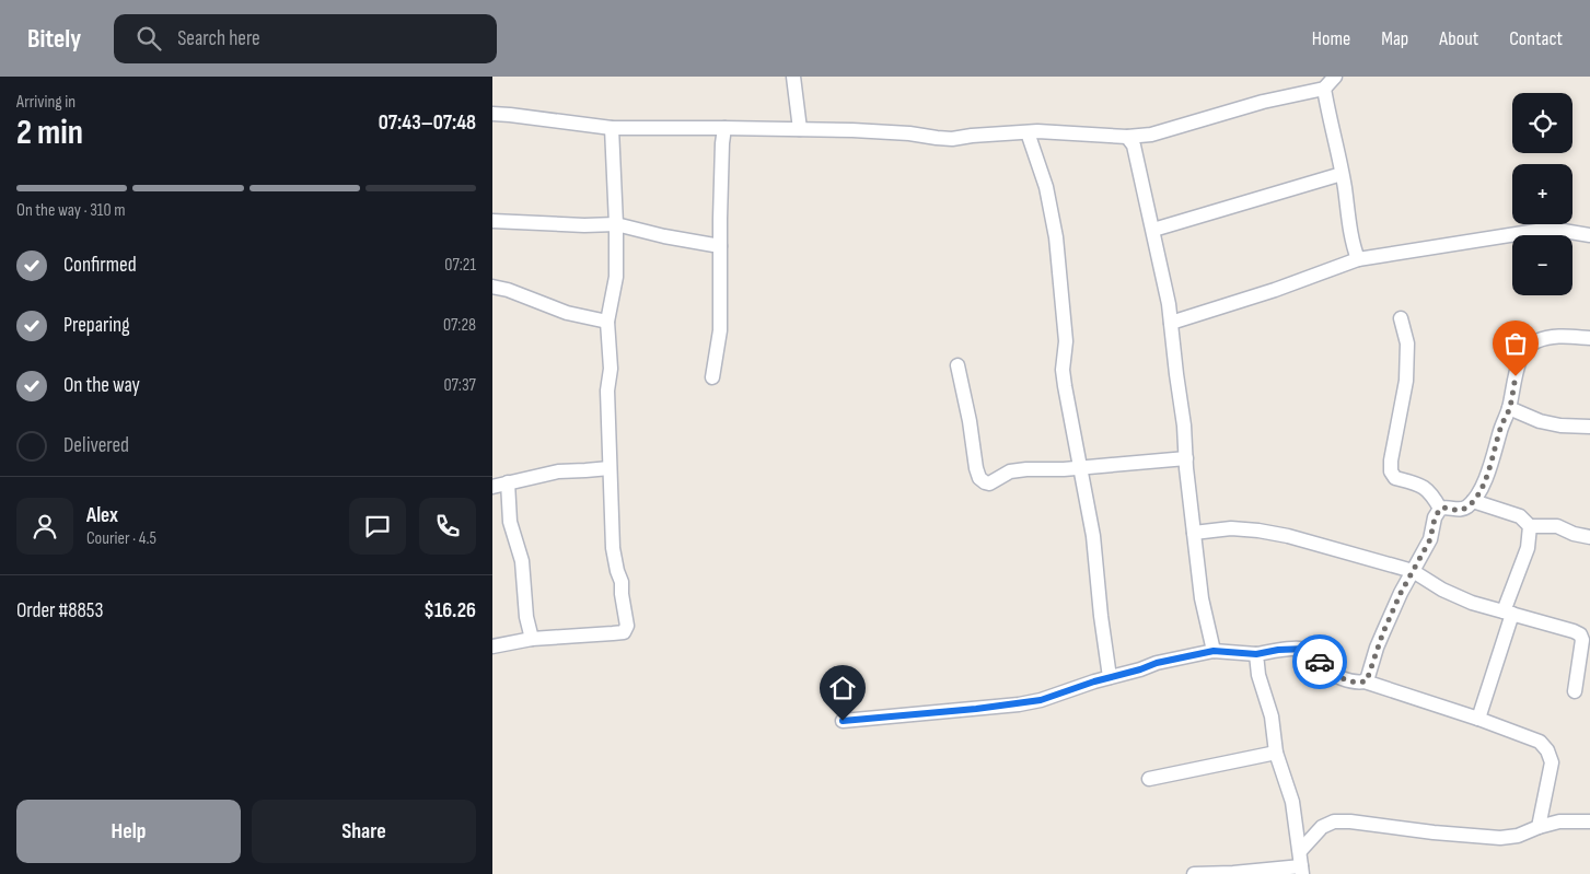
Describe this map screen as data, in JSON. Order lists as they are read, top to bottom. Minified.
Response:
{"page":{"header":"Bitely","search":"Search here","nav":["Home","Map","About","Contact"],"heading":["2 min","Arriving in","07:43–07:48"],"panel":["Alex","Courier · 4.5","Order #8853","$16.26"],"map_buttons":["+","−"],"bar":"On the way · 310 m","list":[["Confirmed","07:21"],["Preparing","07:28"],["On the way","07:37"],"Delivered"],"buttons":["Help","Share"]}}
